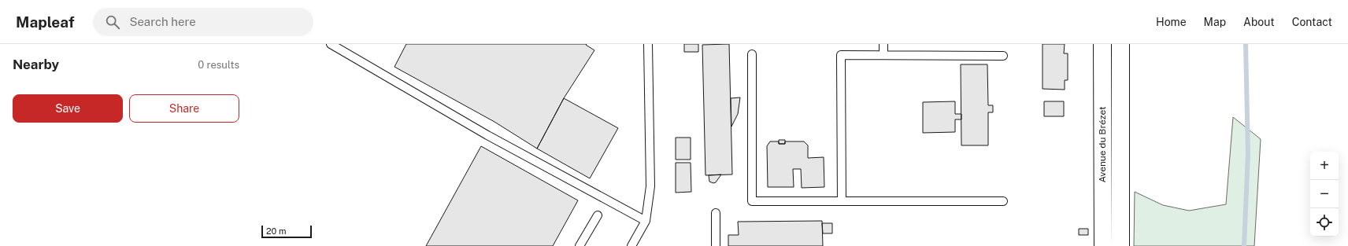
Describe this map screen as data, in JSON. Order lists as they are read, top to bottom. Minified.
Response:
{"streets":{"main road":["Avenue du Brézet"]},"scale_bar":"20 m","page":{"header":"Mapleaf","search":"Search here","nav":["Home","Map","About","Contact"],"heading":["Nearby","0 results"],"buttons":["Save","Share"],"map_buttons":["+","−"],"scale":"20 m"}}
